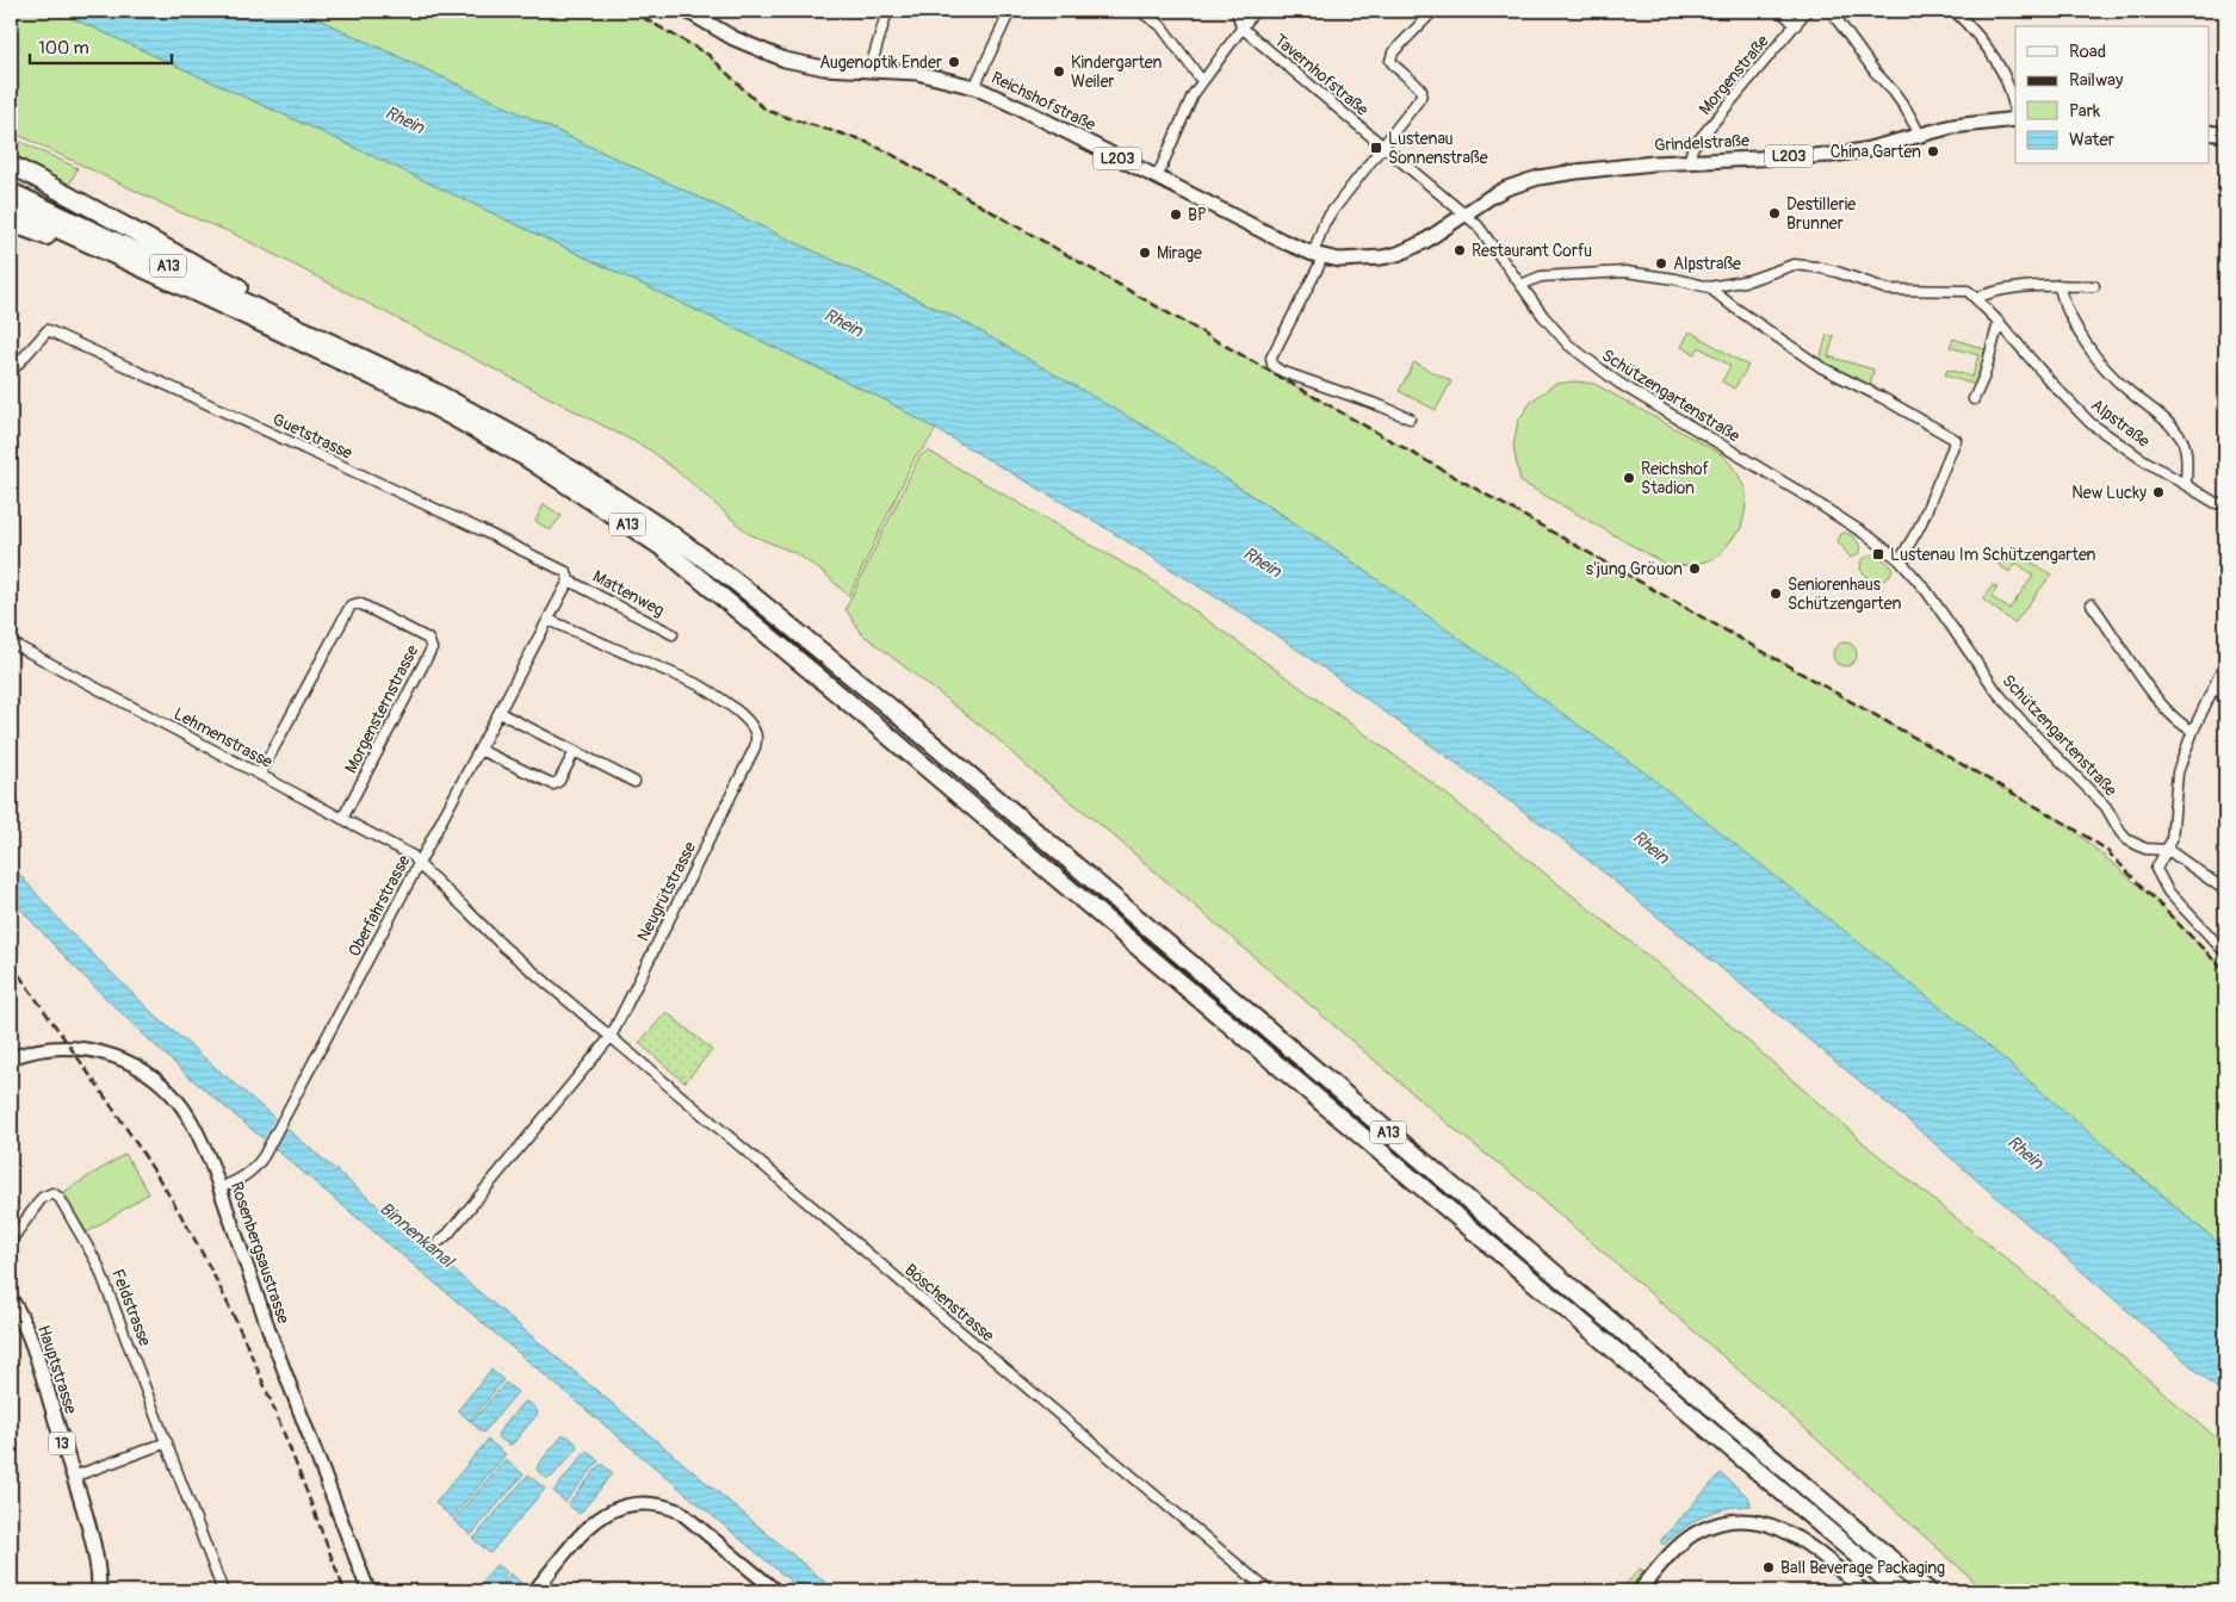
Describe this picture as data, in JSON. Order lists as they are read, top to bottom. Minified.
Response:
{"streets":{"highway":["A13"],"main road":["Reichshofstraße","Grindelstraße","L203","Hauptstrasse","13"],"street":["Tavernhofstraße","Morgenstraße","Schützengartenstraße","Alpstraße","Guetstrasse","Mattenweg","Morgensternstrasse","Lehmenstrasse","Neugrütstrasse","Oberfahrstrasse","Rosenbergsaustrasse","Böschenstrasse","Feldstrasse"]},"crossings":[["Tavernhofstraße","Reichshofstraße"],["Tavernhofstraße","Grindelstraße"],["Tavernhofstraße","Schützengartenstraße"],["Morgenstraße","Grindelstraße"],["Reichshofstraße","Grindelstraße"],["Reichshofstraße","L203"],["Reichshofstraße","Schützengartenstraße"],["Grindelstraße","Schützengartenstraße"],["Guetstrasse","Mattenweg"],["Morgensternstrasse","Lehmenstrasse"],["Lehmenstrasse","Oberfahrstrasse"],["Lehmenstrasse","Böschenstrasse"],["Neugrütstrasse","Oberfahrstrasse"],["Neugrütstrasse","Böschenstrasse"],["Oberfahrstrasse","Rosenbergsaustrasse"],["Oberfahrstrasse","Böschenstrasse"]],"water":["Rhein","Binnenkanal"],"places":{"other":["Augenoptik Ender","Kindergarten Weiler","China Garten","Destillerie Brunner","BP","Restaurant Corfu","Mirage","Alpstraße","Reichshof Stadion","New Lucky","s'jung Gröuon","Seniorenhaus Schützengarten","Ball Beverage Packaging"],"transit":["Lustenau Sonnenstraße","Lustenau Im Schützengarten"]},"legend":["Road","Railway","Park","Water"],"scale_bar":"100 m"}
